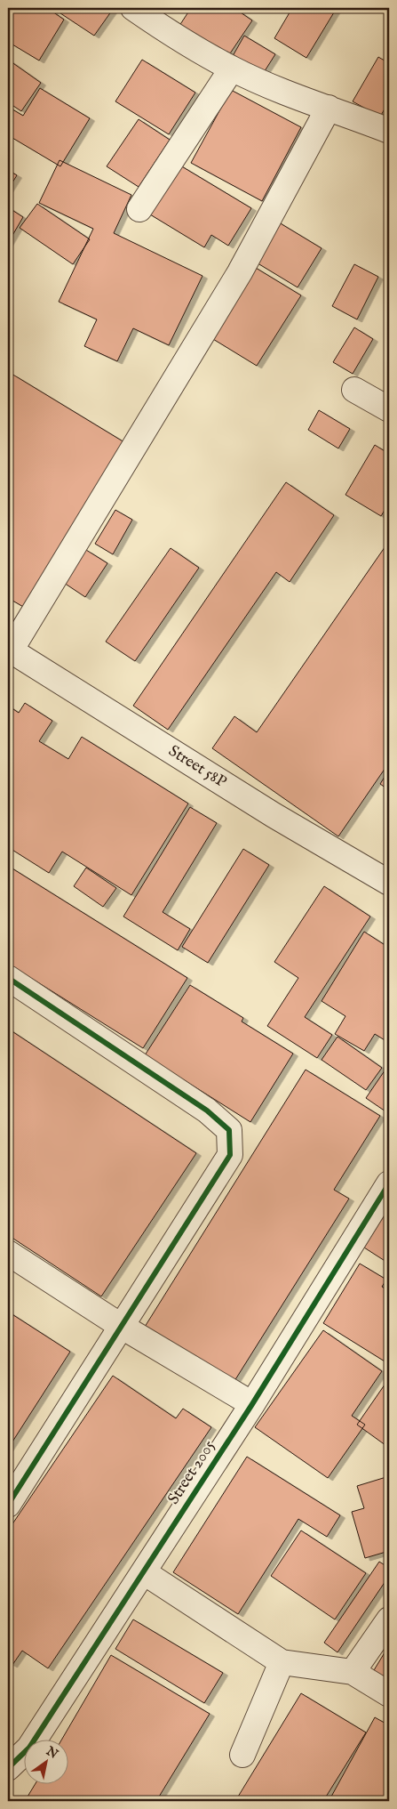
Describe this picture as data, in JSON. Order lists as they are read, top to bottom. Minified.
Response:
{"streets":{"street":["Street 58P","Street 2005"]},"north":"top right"}
